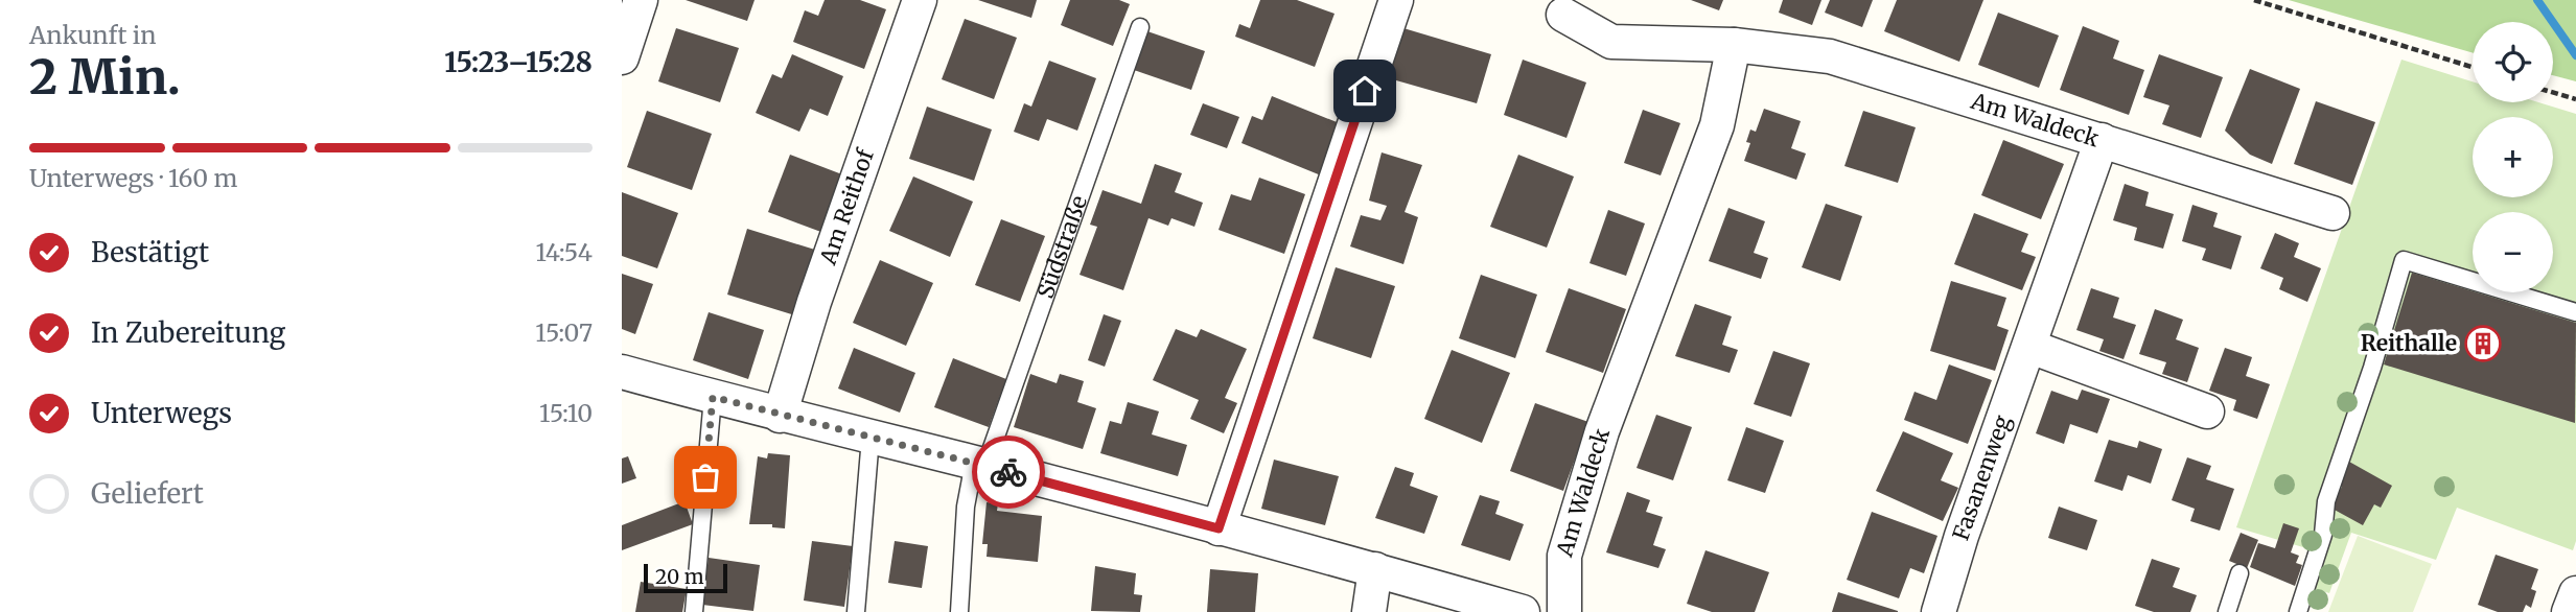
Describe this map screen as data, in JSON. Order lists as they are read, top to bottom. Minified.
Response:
{"streets":{"street":["Am Waldeck","Am Reithof","Fasanenweg"],"lane":["Südstraße"]},"crossings":[["Am Waldeck","Fasanenweg"]],"places":{"building":["Reithalle"]},"scale_bar":"20 m","page":{"heading":["2 Min.","Ankunft in","15:23–15:28"],"map_buttons":["+","−"],"bar":"Unterwegs · 160 m","list":[["Bestätigt","14:54"],["In Zubereitung","15:07"],["Unterwegs","15:10"],"Geliefert"],"scale":"20 m"}}
